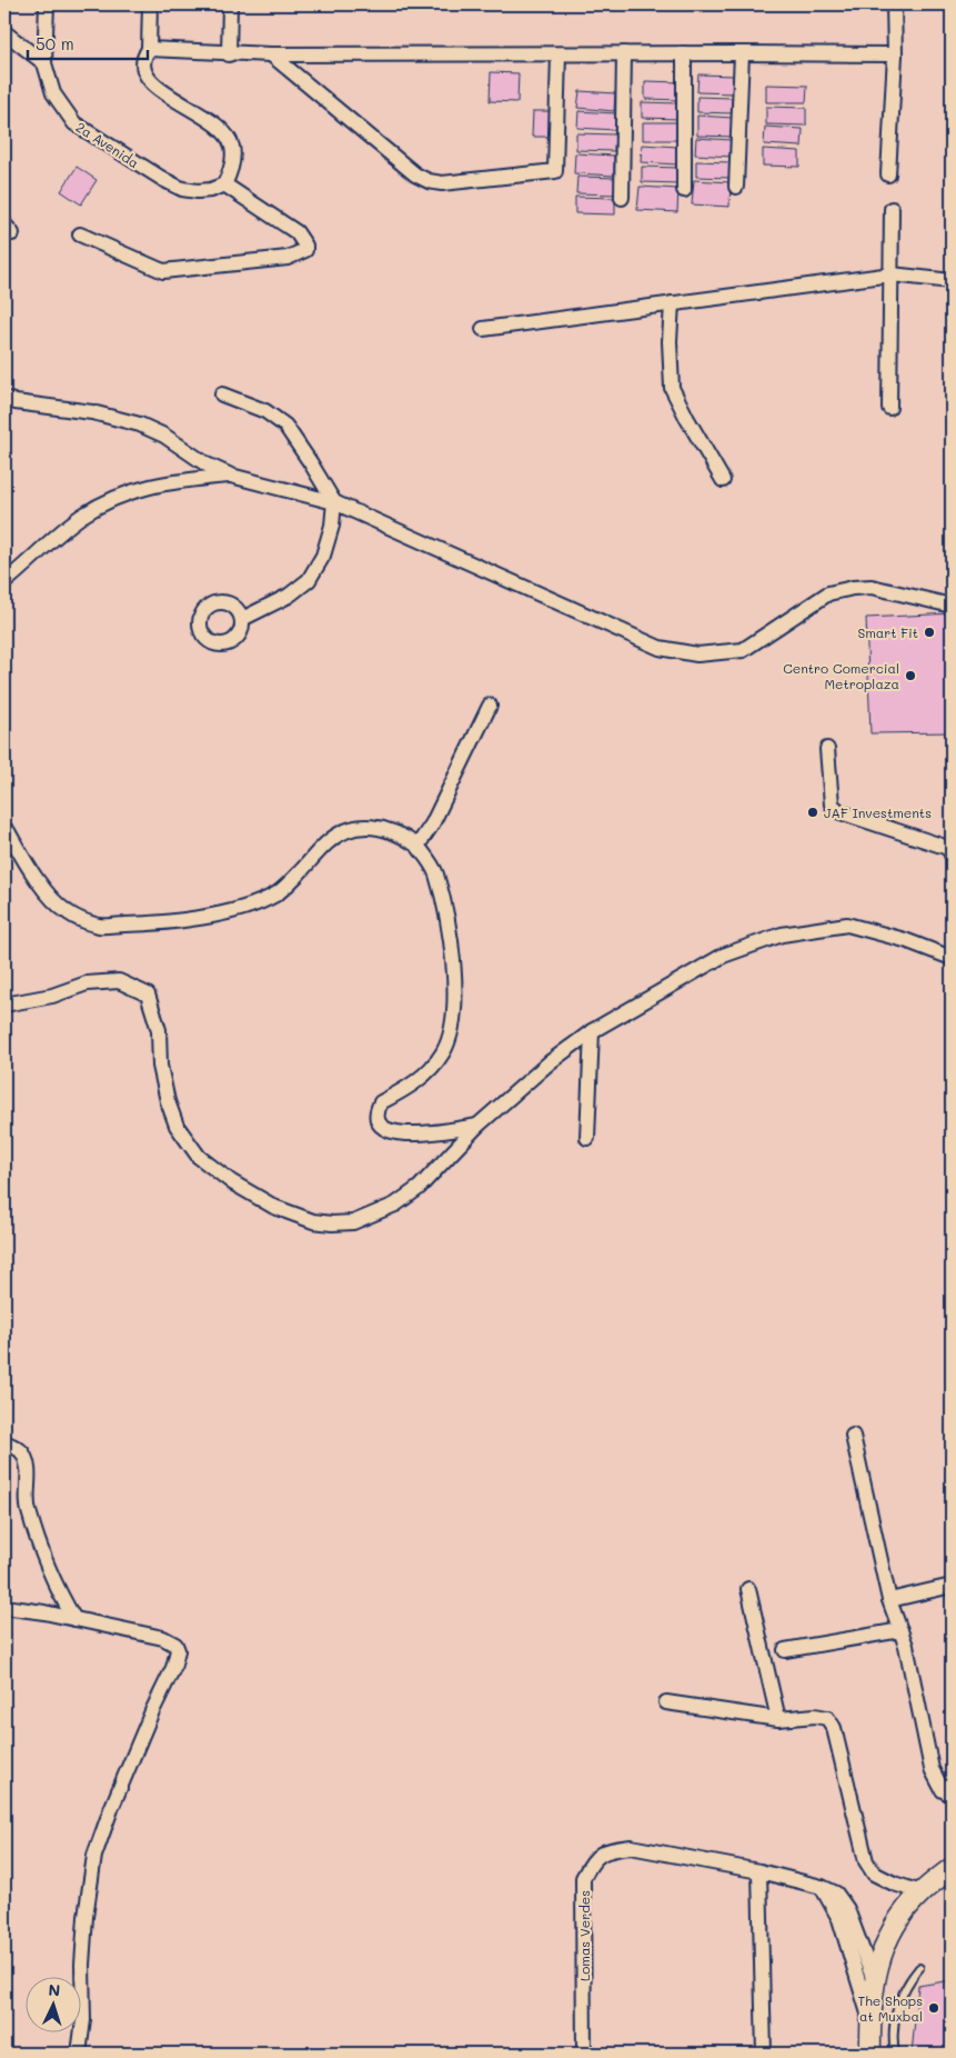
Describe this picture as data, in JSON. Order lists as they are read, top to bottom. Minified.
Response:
{"streets":{"street":["2a Avenida","Lomas Verdes"]},"places":["Smart Fit","Centro Comercial Metroplaza","JAF Investments","The Shops at Muxbal"],"scale_bar":"50 m","north":"top"}
